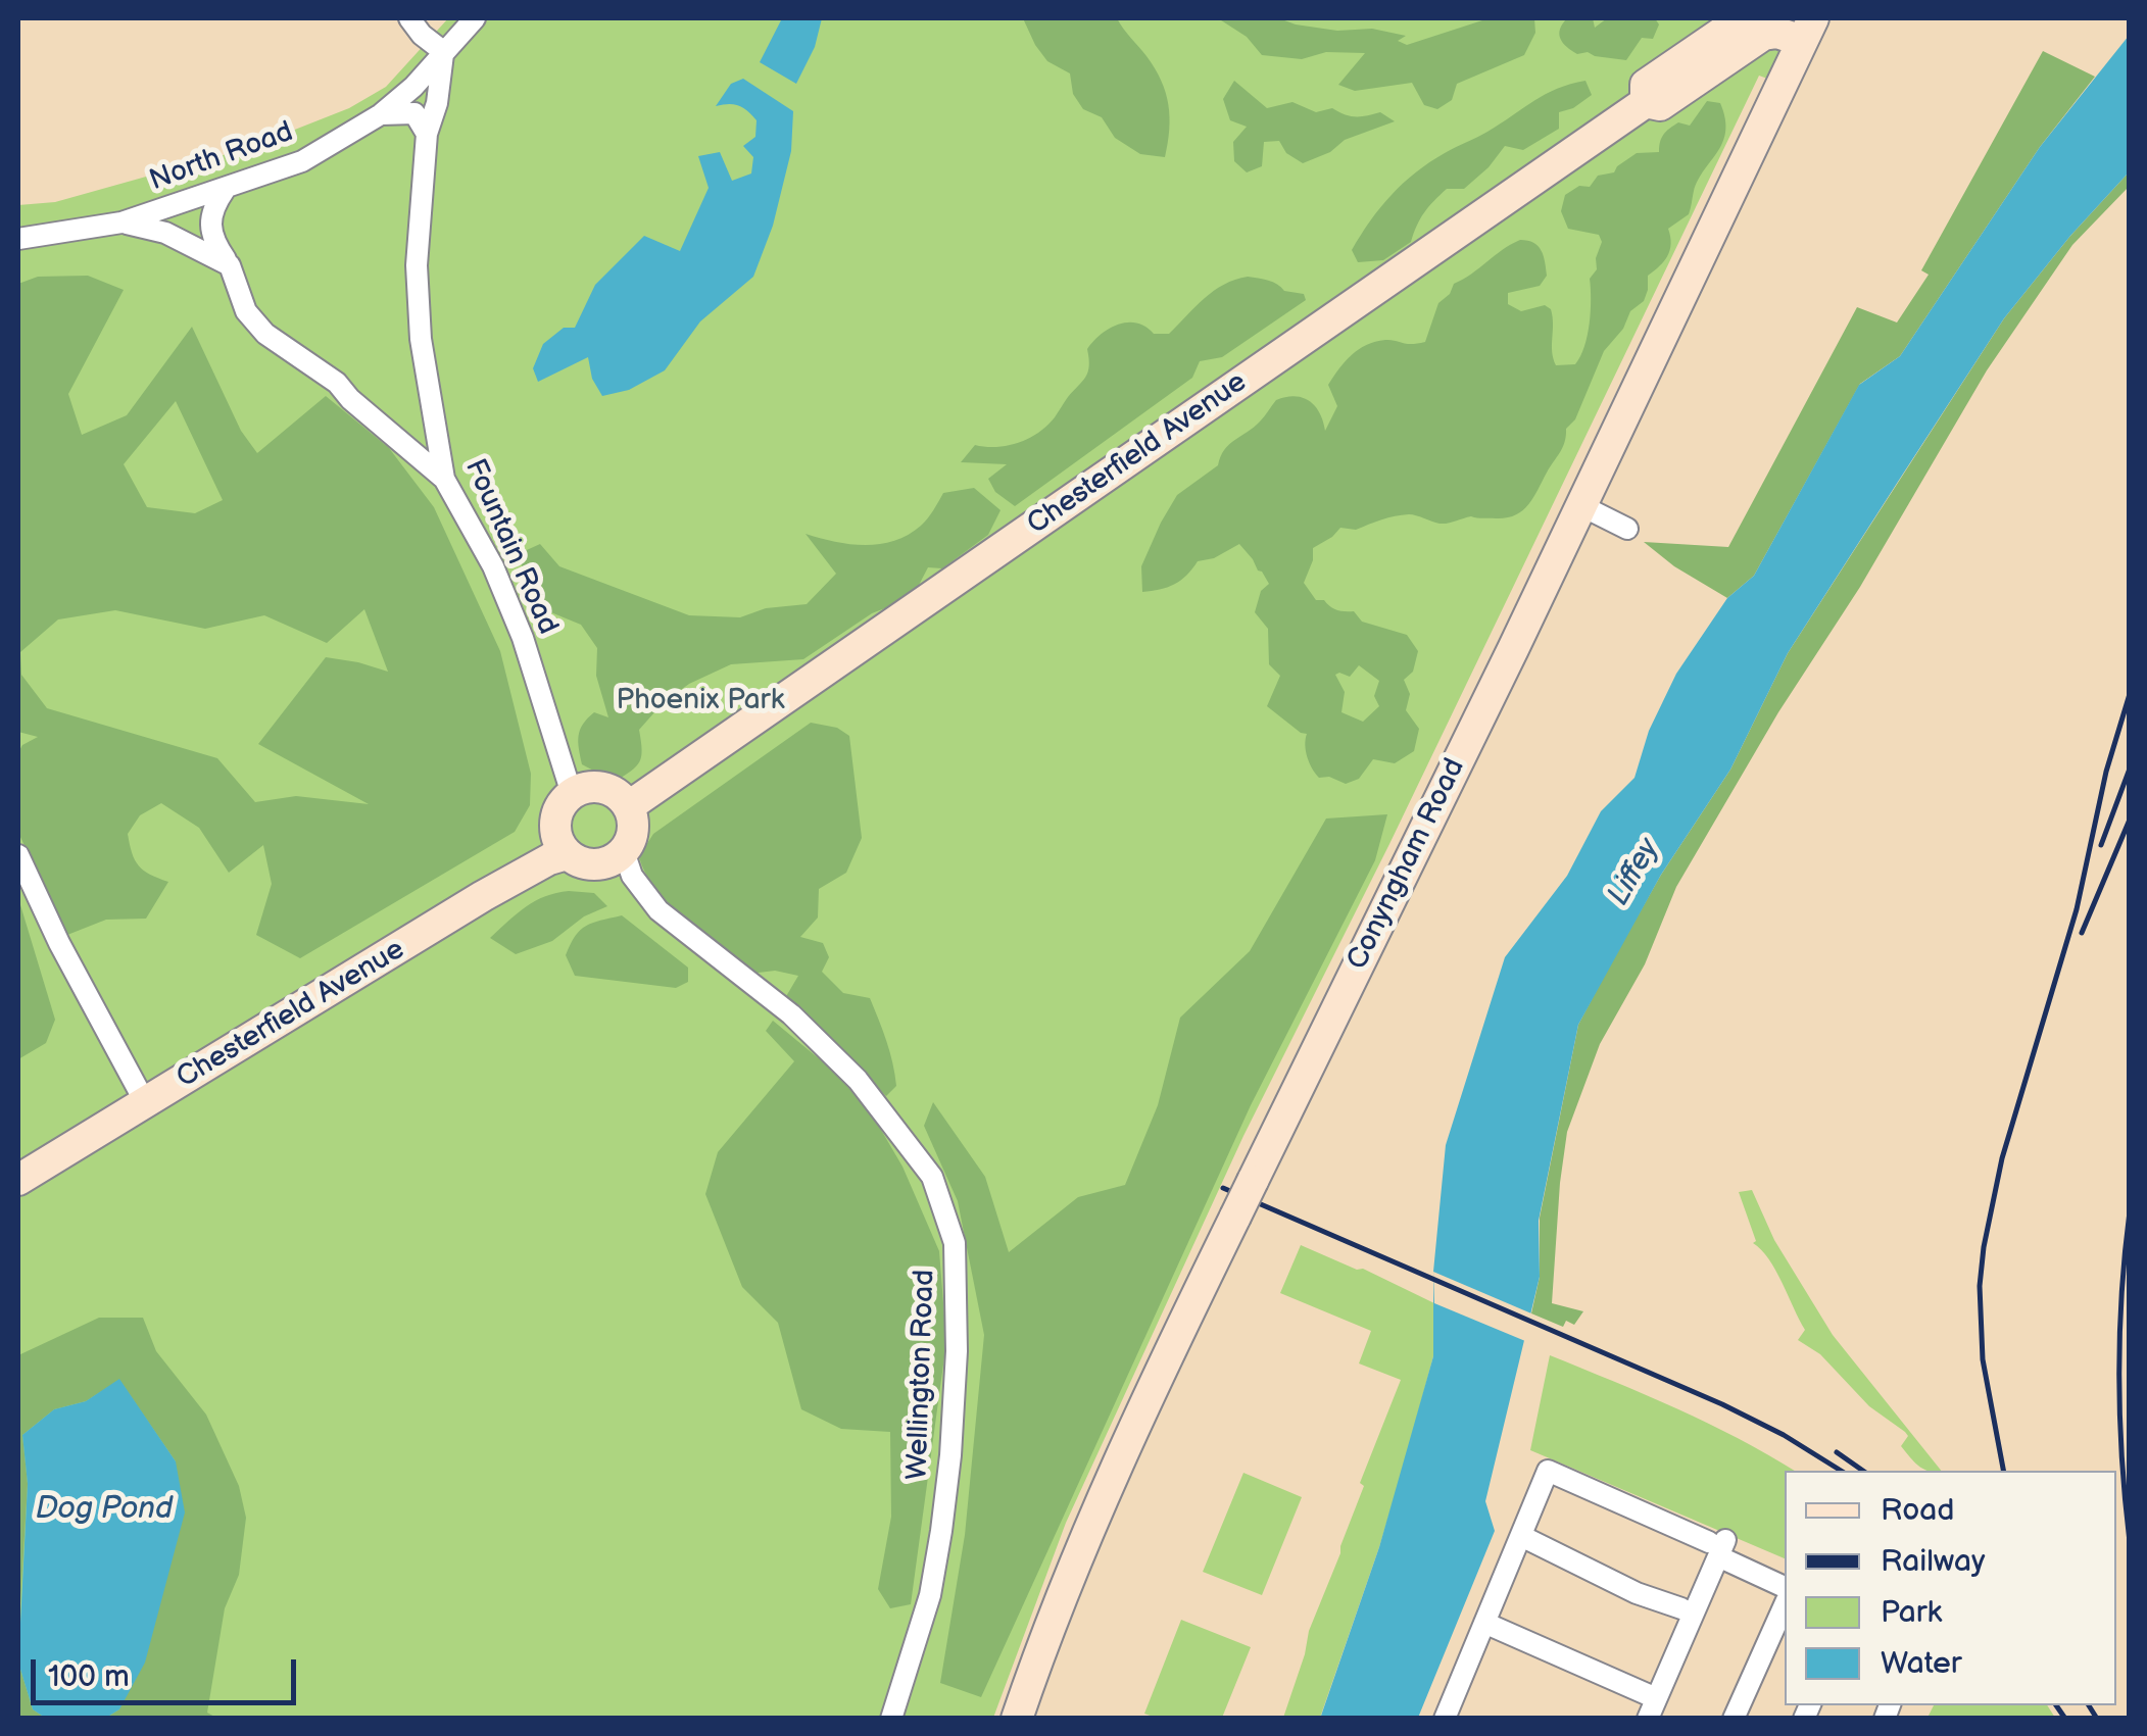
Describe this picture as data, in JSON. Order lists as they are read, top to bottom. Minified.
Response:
{"streets":{"street":["North Road","Chesterfield Avenue","Fountain Road","Conyngham Road","Wellington Road"]},"crossings":[["North Road","Fountain Road"],["Chesterfield Avenue","Fountain Road"],["Chesterfield Avenue","Conyngham Road"],["Chesterfield Avenue","Wellington Road"],["Fountain Road","Wellington Road"]],"water":["Liffey","Dog Pond"],"parks":["Phoenix Park"],"legend":["Road","Railway","Park","Water"],"scale_bar":"100 m"}
